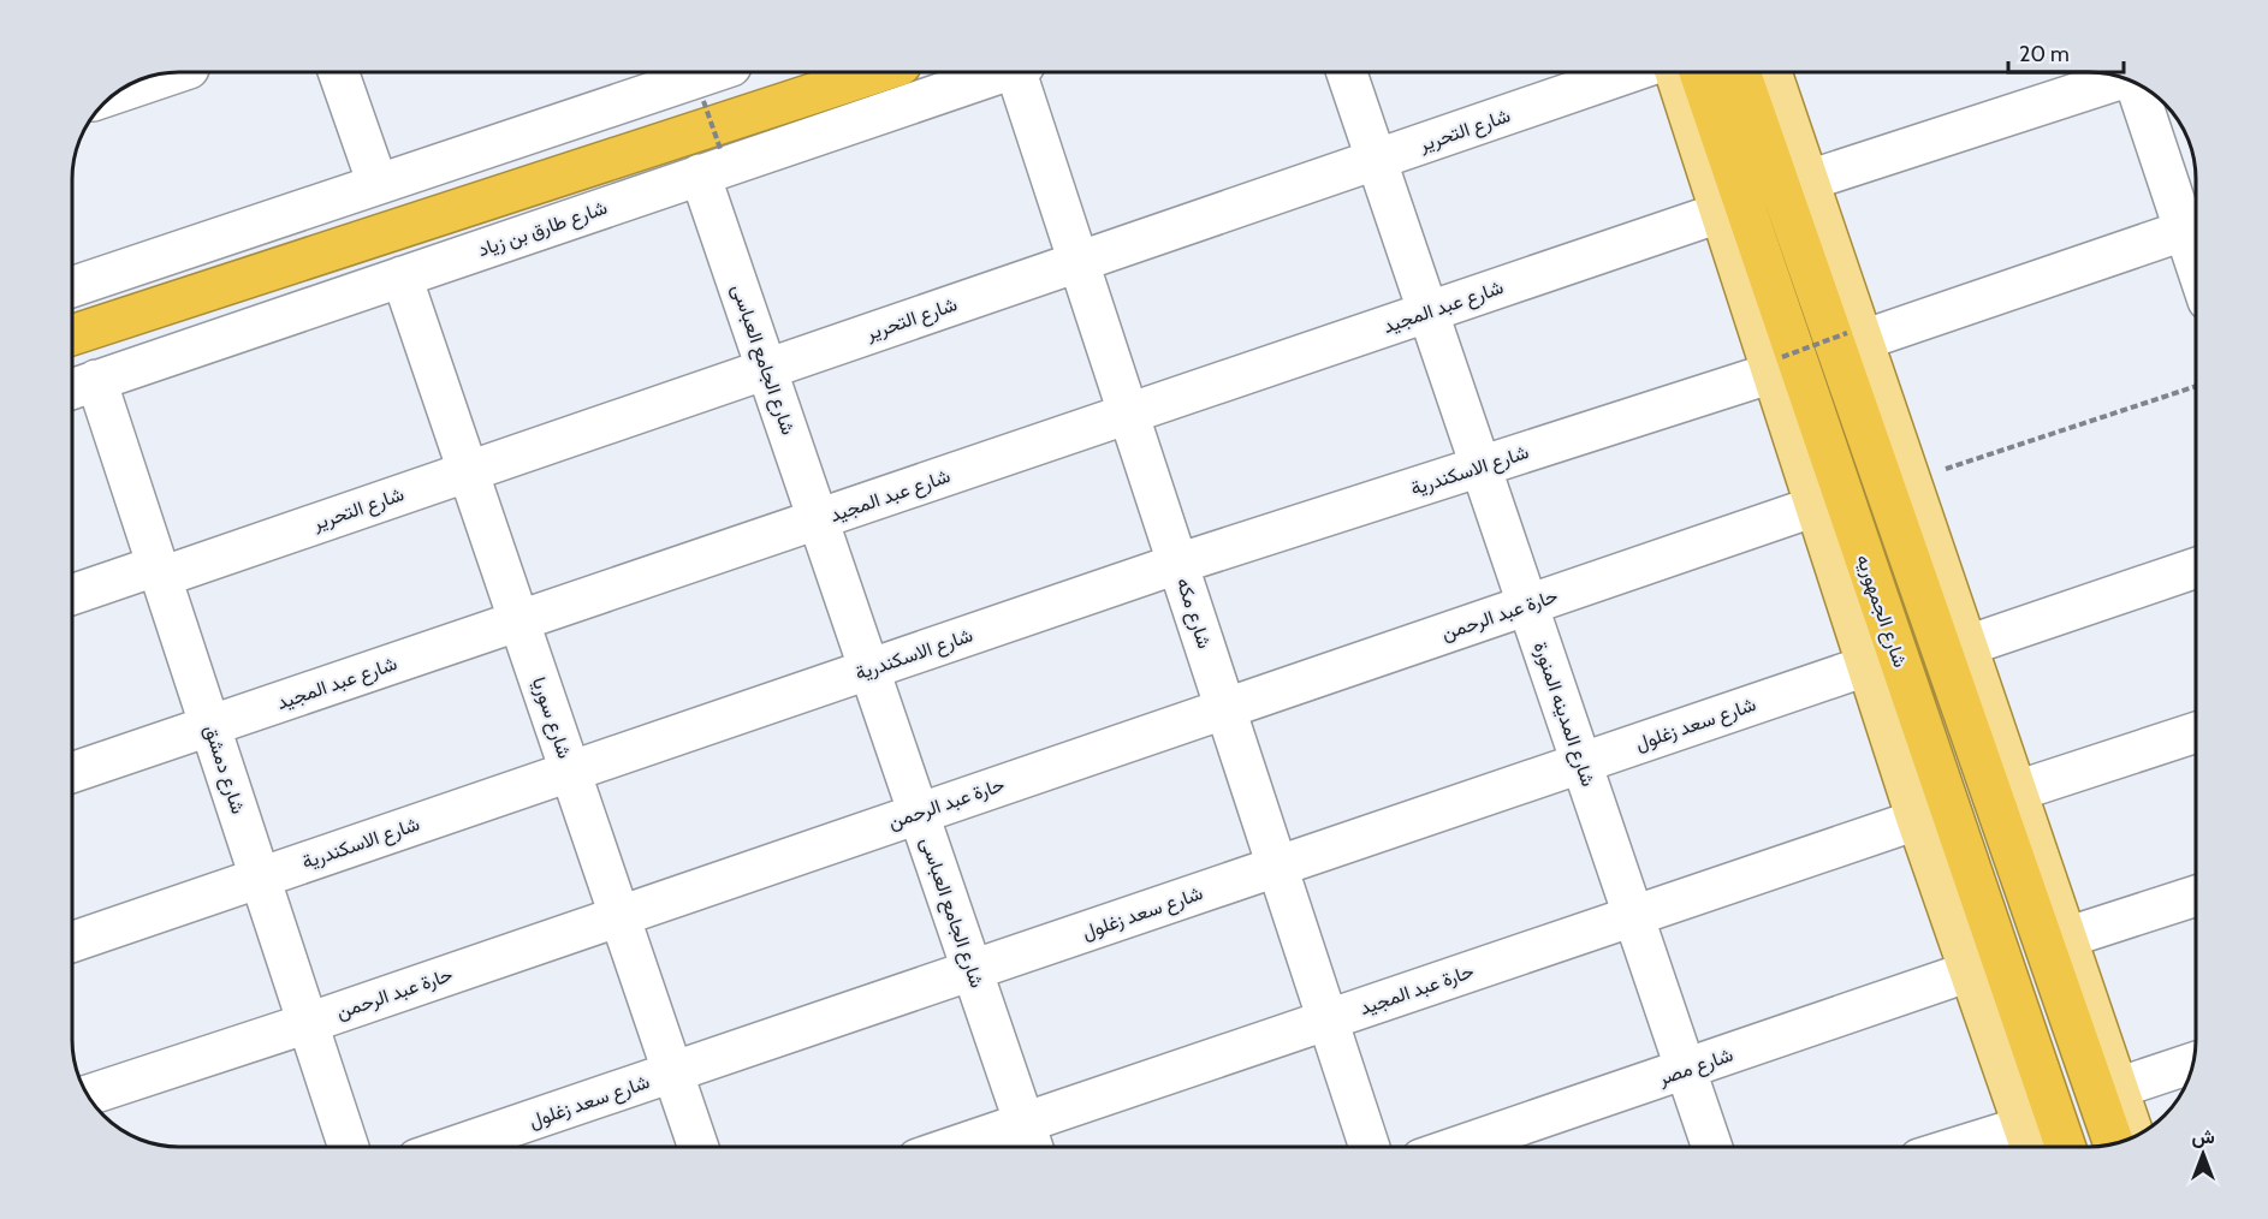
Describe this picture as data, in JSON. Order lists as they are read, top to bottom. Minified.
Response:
{"streets":{"highway":["شارع الجمهوريه"],"street":["شارع التحرير","شارع طارق بن زياد","شارع عبد المجيد","شارع الجامع العباسى","شارع الاسكندرية","شارع مكه","حارة عبد الرحمن","شارع المدينه المنورة","شارع سوريا","شارع سعد زغلول","شارع دمشق","حارة عبد المجيد","شارع مصر"]},"crossings":[["شارع التحرير","شارع الجامع العباسى"],["شارع التحرير","شارع مكه"],["شارع التحرير","شارع المدينه المنورة"],["شارع التحرير","شارع سوريا"],["شارع التحرير","شارع دمشق"],["شارع طارق بن زياد","شارع الجامع العباسى"],["شارع طارق بن زياد","شارع سوريا"],["شارع طارق بن زياد","شارع دمشق"],["شارع عبد المجيد","شارع الجامع العباسى"],["شارع عبد المجيد","شارع الجمهوريه"],["شارع عبد المجيد","شارع مكه"],["شارع عبد المجيد","شارع المدينه المنورة"],["شارع عبد المجيد","شارع سوريا"],["شارع عبد المجيد","شارع دمشق"],["شارع الجامع العباسى","شارع الاسكندرية"],["شارع الجامع العباسى","حارة عبد الرحمن"],["شارع الجامع العباسى","شارع سعد زغلول"],["شارع الجامع العباسى","حارة عبد المجيد"],["شارع الاسكندرية","شارع الجمهوريه"],["شارع الاسكندرية","شارع مكه"],["شارع الاسكندرية","شارع المدينه المنورة"],["شارع الاسكندرية","شارع سوريا"],["شارع الاسكندرية","شارع دمشق"],["شارع الجمهوريه","حارة عبد الرحمن"],["شارع الجمهوريه","شارع سعد زغلول"],["شارع الجمهوريه","حارة عبد المجيد"],["شارع الجمهوريه","شارع مصر"],["شارع مكه","حارة عبد الرحمن"],["شارع مكه","شارع سعد زغلول"],["شارع مكه","حارة عبد المجيد"],["حارة عبد الرحمن","شارع المدينه المنورة"],["حارة عبد الرحمن","شارع سوريا"],["حارة عبد الرحمن","شارع دمشق"],["شارع المدينه المنورة","شارع سعد زغلول"],["شارع المدينه المنورة","حارة عبد المجيد"],["شارع المدينه المنورة","شارع مصر"],["شارع سوريا","شارع سعد زغلول"]],"scale_bar":"20 m","north":"top"}
